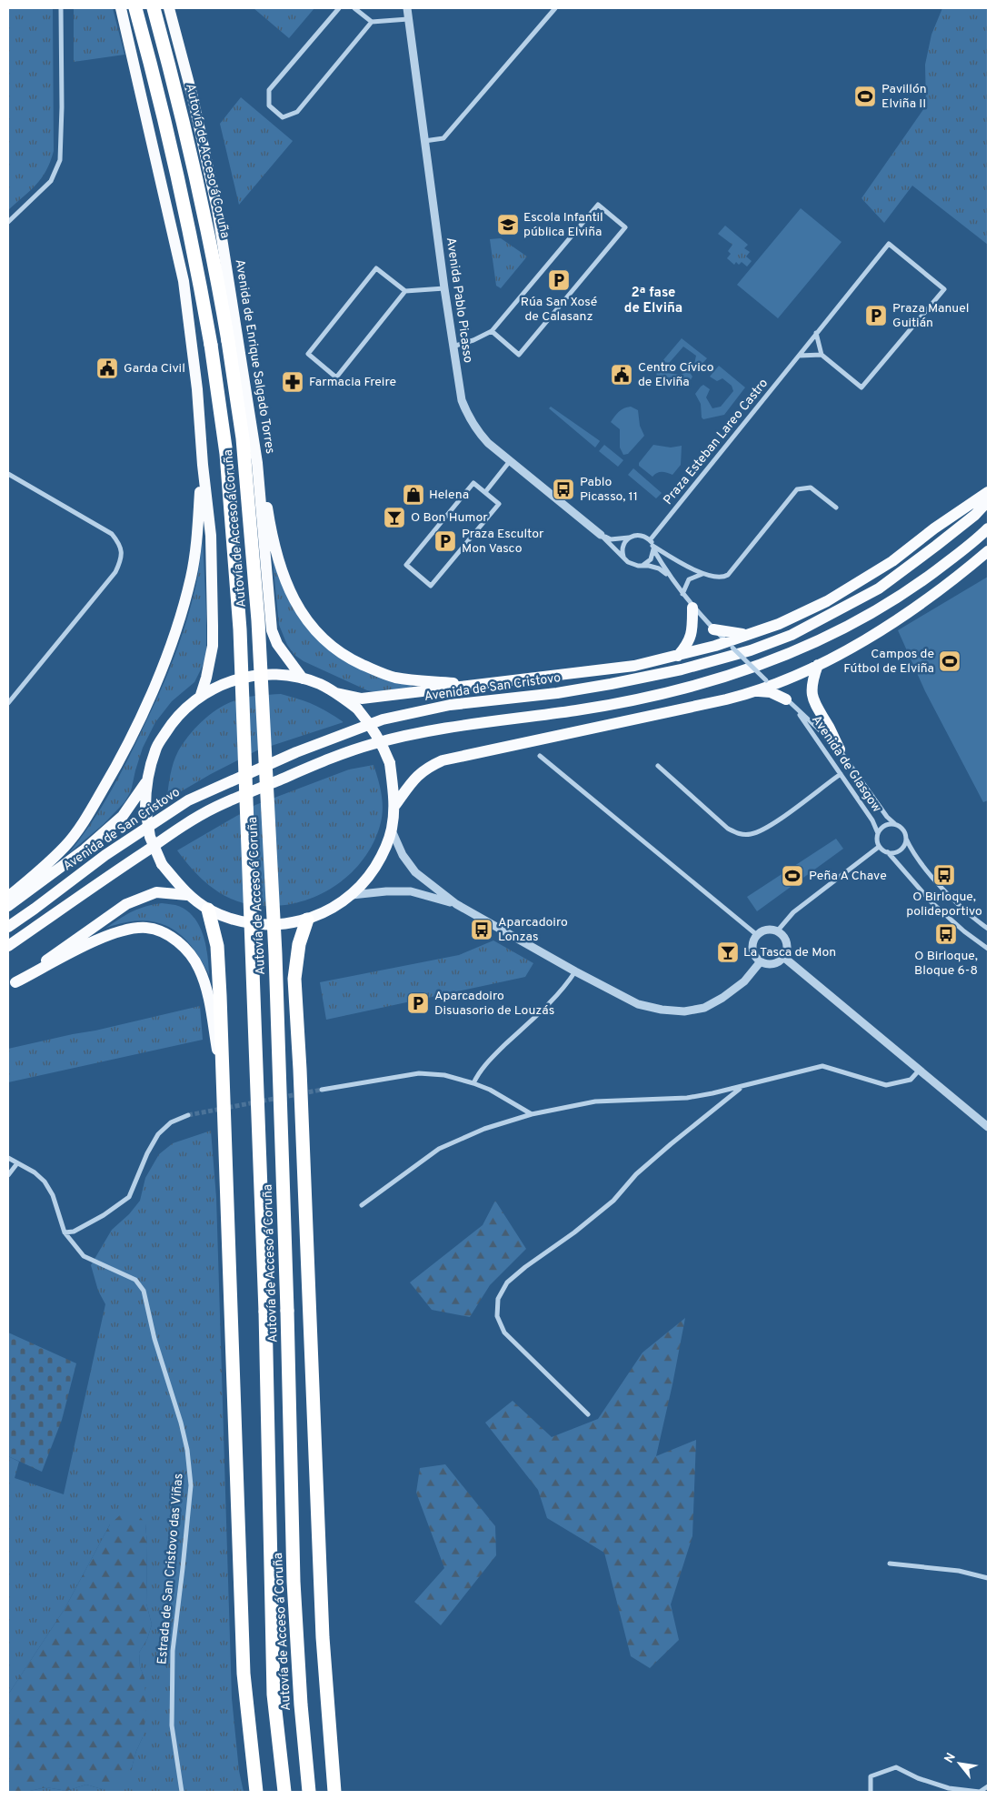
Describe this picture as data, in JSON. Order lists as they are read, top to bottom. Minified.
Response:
{"streets":{"highway":["Autovía de Acceso á Coruña"],"main road":["Avenida de Enrique Salgado Torres","Avenida de San Cristovo"],"street":["Avenida Pablo Picasso","Praza Esteban Lareo Castro","Avenida de Glasgow","Estrada de San Cristovo das Viñas"]},"crossings":[["Avenida Pablo Picasso","Praza Esteban Lareo Castro"]],"districts":["2ª fase de Elviña"],"places":{"sports":["Pavillón Elviña II","Campos de Fútbol de Elviña","Peña A Chave"],"school or university":["Escola Infantil pública Elviña"],"parking":["Rúa San Xosé de Calasanz","Praza Manuel Guitián","Praza Escultor Mon Vasco","Aparcadoiro Disuasorio de Louzás"],"public building":["Garda Civil","Centro Cívico de Elviña"],"pharmacy":["Farmacia Freire"],"bus stop":["Pablo Picasso, 11","O Birloque, polideportivo","Aparcadoiro Lonzas","O Birloque, Bloque 6-8"],"shop":["Helena"],"bar":["O Bon Humor","La Tasca de Mon"]},"north":"top left"}
